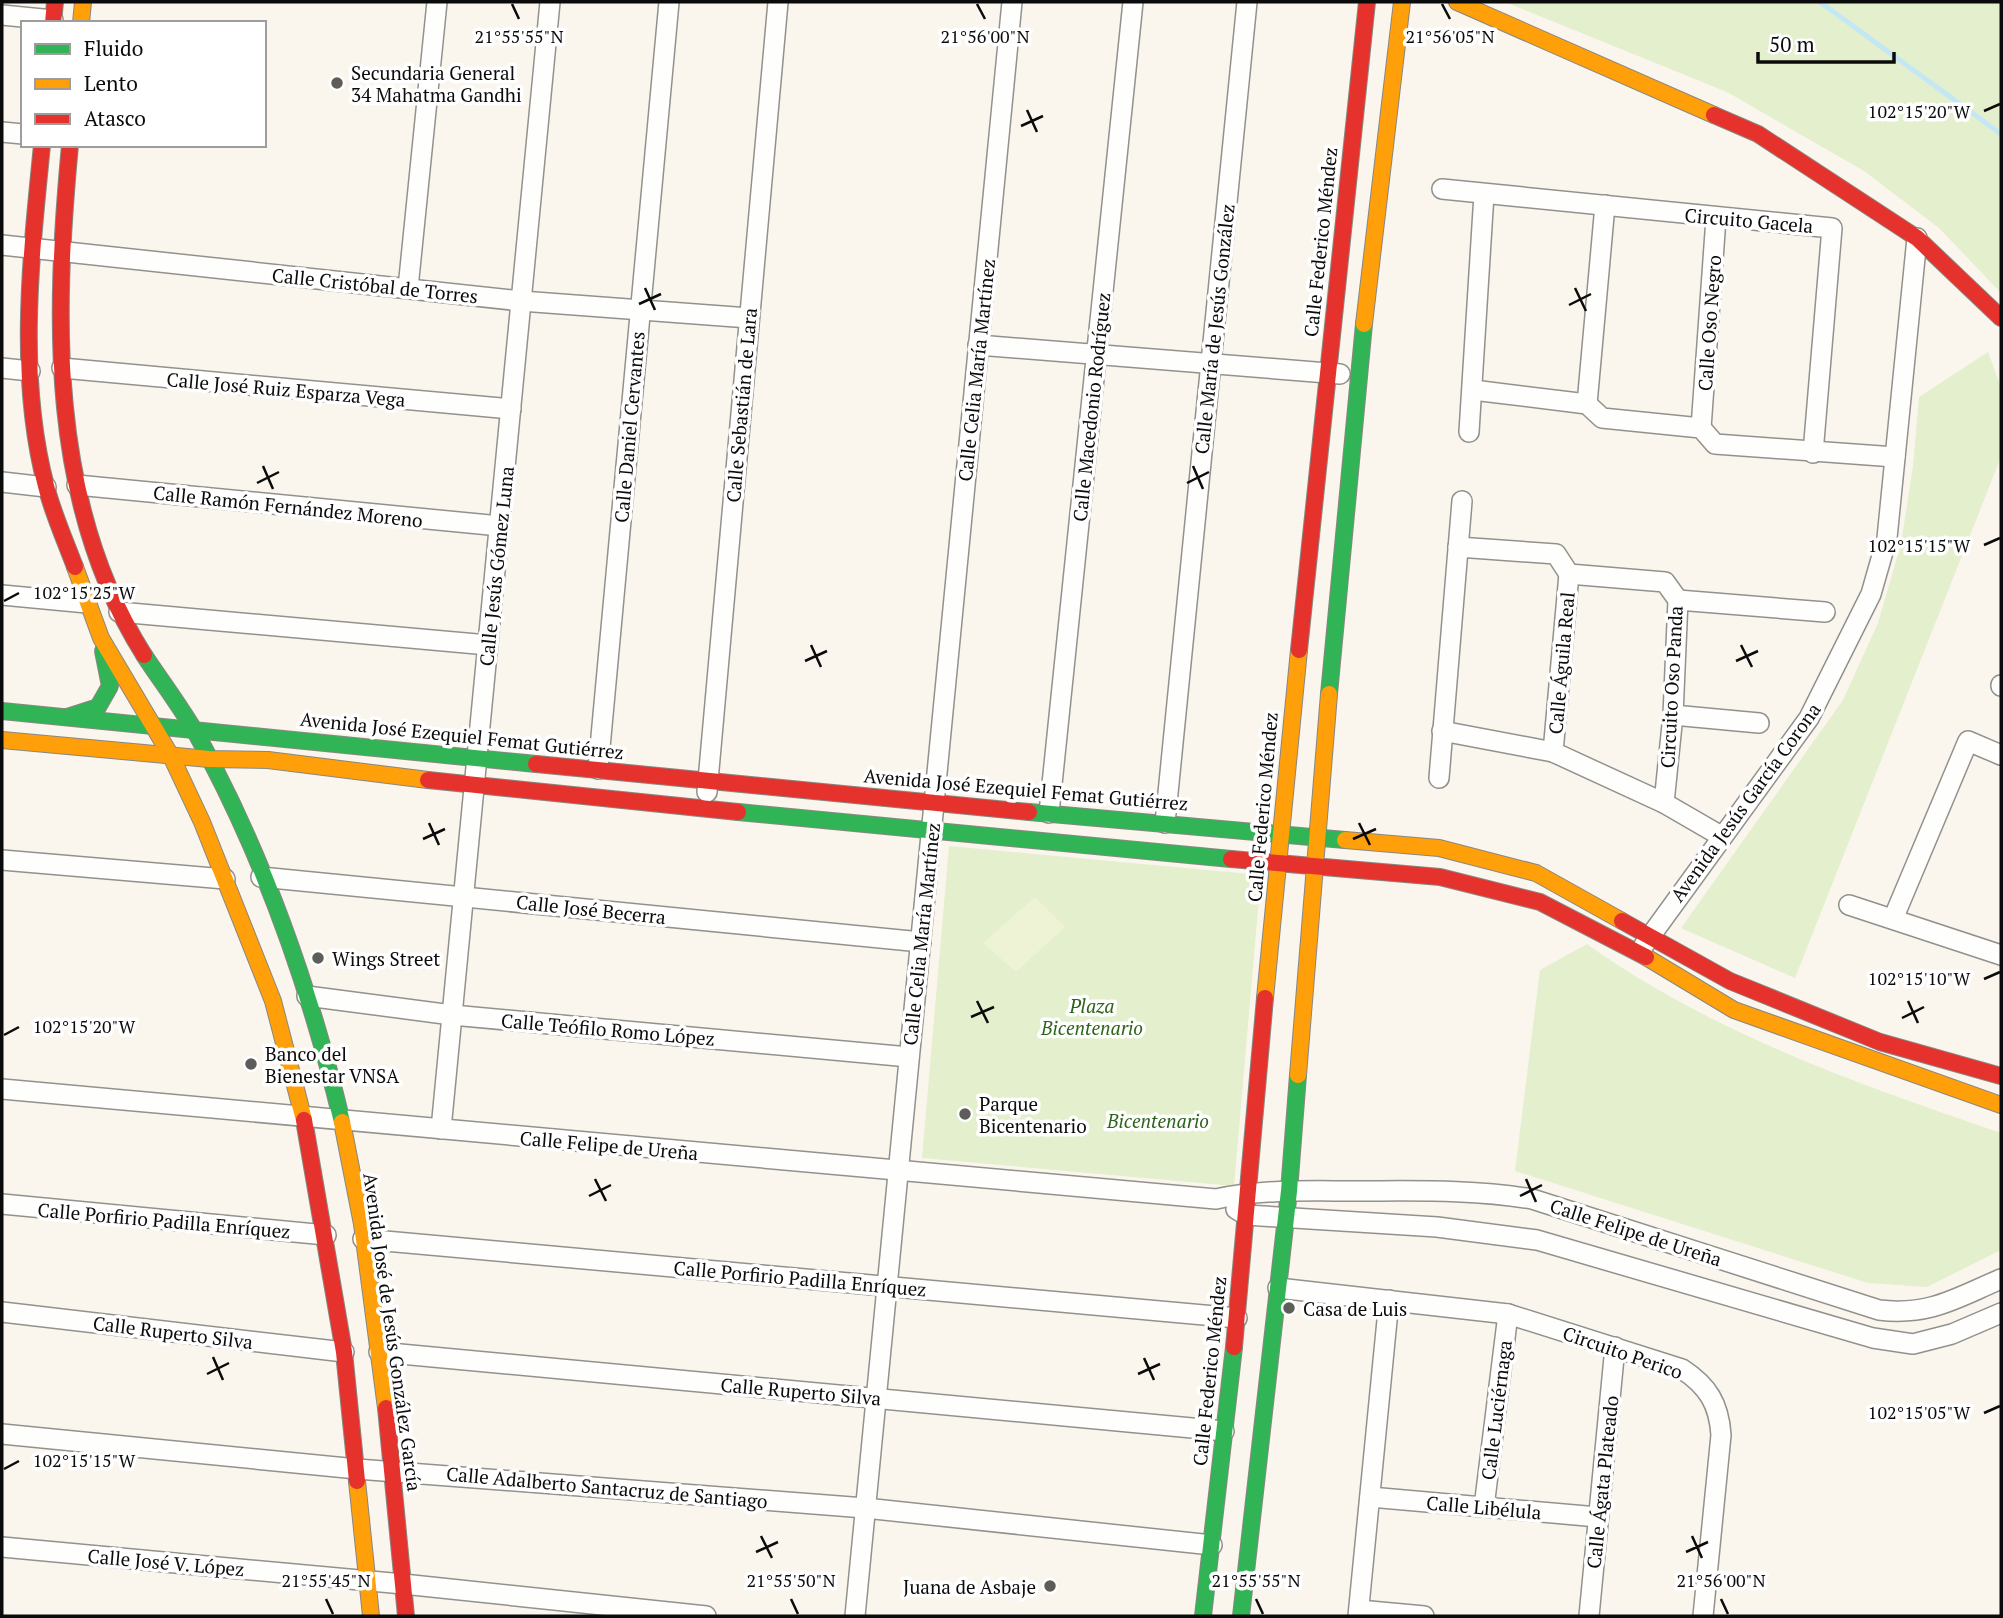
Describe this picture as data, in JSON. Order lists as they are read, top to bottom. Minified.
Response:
{"streets":{"street":["Circuito Gacela","Calle Federico Méndez","Calle Cristóbal de Torres","Calle Oso Negro","Calle María de Jesús González","Calle Celia María Martínez","Calle José Ruiz Esparza Vega","Calle Sebastián de Lara","Calle Macedonio Rodríguez","Calle Daniel Cervantes","Calle Ramón Fernández Moreno","Calle Jesús Gómez Luna","Calle Águila Real","Circuito Oso Panda","Avenida José Ezequiel Femat Gutiérrez","Avenida Jesús García Corona","Calle José Becerra","Calle Teófilo Romo López","Calle Felipe de Ureña","Calle Porfirio Padilla Enríquez","Calle Ruperto Silva","Avenida José de Jesús González García","Circuito Perico","Calle Luciérnaga","Calle Ágata Plateado","Calle Adalberto Santacruz de Santiago","Calle Libélula","Calle José V. López"]},"crossings":[["Circuito Gacela","Calle Oso Negro"],["Calle Federico Méndez","Avenida José Ezequiel Femat Gutiérrez"],["Calle Federico Méndez","Calle Felipe de Ureña"],["Calle Federico Méndez","Calle Porfirio Padilla Enríquez"],["Calle Federico Méndez","Calle Ruperto Silva"],["Calle Federico Méndez","Calle Adalberto Santacruz de Santiago"],["Calle Cristóbal de Torres","Calle Sebastián de Lara"],["Calle Cristóbal de Torres","Calle Daniel Cervantes"],["Calle Cristóbal de Torres","Calle Jesús Gómez Luna"],["Calle Cristóbal de Torres","Avenida José de Jesús González García"],["Calle María de Jesús González","Avenida José Ezequiel Femat Gutiérrez"],["Calle Celia María Martínez","Avenida José Ezequiel Femat Gutiérrez"],["Calle Celia María Martínez","Calle José Becerra"],["Calle Celia María Martínez","Calle Teófilo Romo López"],["Calle Celia María Martínez","Calle Felipe de Ureña"],["Calle Celia María Martínez","Calle Porfirio Padilla Enríquez"],["Calle Celia María Martínez","Calle Ruperto Silva"],["Calle Celia María Martínez","Calle Adalberto Santacruz de Santiago"],["Calle José Ruiz Esparza Vega","Calle Jesús Gómez Luna"],["Calle José Ruiz Esparza Vega","Avenida José de Jesús González García"],["Calle Sebastián de Lara","Avenida José Ezequiel Femat Gutiérrez"],["Calle Macedonio Rodríguez","Avenida José Ezequiel Femat Gutiérrez"],["Calle Daniel Cervantes","Avenida José Ezequiel Femat Gutiérrez"],["Calle Ramón Fernández Moreno","Calle Jesús Gómez Luna"],["Calle Ramón Fernández Moreno","Avenida José de Jesús González García"],["Calle Jesús Gómez Luna","Avenida José Ezequiel Femat Gutiérrez"],["Calle Jesús Gómez Luna","Calle José Becerra"],["Calle Jesús Gómez Luna","Calle Teófilo Romo López"],["Calle Jesús Gómez Luna","Calle Felipe de Ureña"],["Calle Águila Real","Circuito Oso Panda"],["Avenida José Ezequiel Femat Gutiérrez","Avenida Jesús García Corona"],["Avenida José Ezequiel Femat Gutiérrez","Avenida José de Jesús González García"],["Calle José Becerra","Avenida José de Jesús González García"],["Calle Teófilo Romo López","Avenida José de Jesús González García"],["Calle Felipe de Ureña","Avenida José de Jesús González García"],["Calle Porfirio Padilla Enríquez","Avenida José de Jesús González García"],["Calle Ruperto Silva","Avenida José de Jesús González García"],["Avenida José de Jesús González García","Calle Adalberto Santacruz de Santiago"],["Avenida José de Jesús González García","Calle José V. López"],["Circuito Perico","Calle Luciérnaga"],["Circuito Perico","Calle Ágata Plateado"],["Calle Luciérnaga","Calle Libélula"],["Calle Ágata Plateado","Calle Libélula"]],"parks":["Plaza Bicentenario","Bicentenario"],"places":["Secundaria General 34 Mahatma Gandhi","Wings Street","Banco del Bienestar VNSA","Parque Bicentenario","Casa de Luis","Juana de Asbaje"],"legend":["Fluido","Lento","Atasco"],"scale_bar":"50 m","coordinates":["21°55'55\"N","21°56'00\"N","21°56'05\"N","102°15'20\"W","102°15'15\"W","102°15'25\"W","102°15'10\"W","102°15'05\"W","21°55'45\"N","21°55'50\"N"]}
